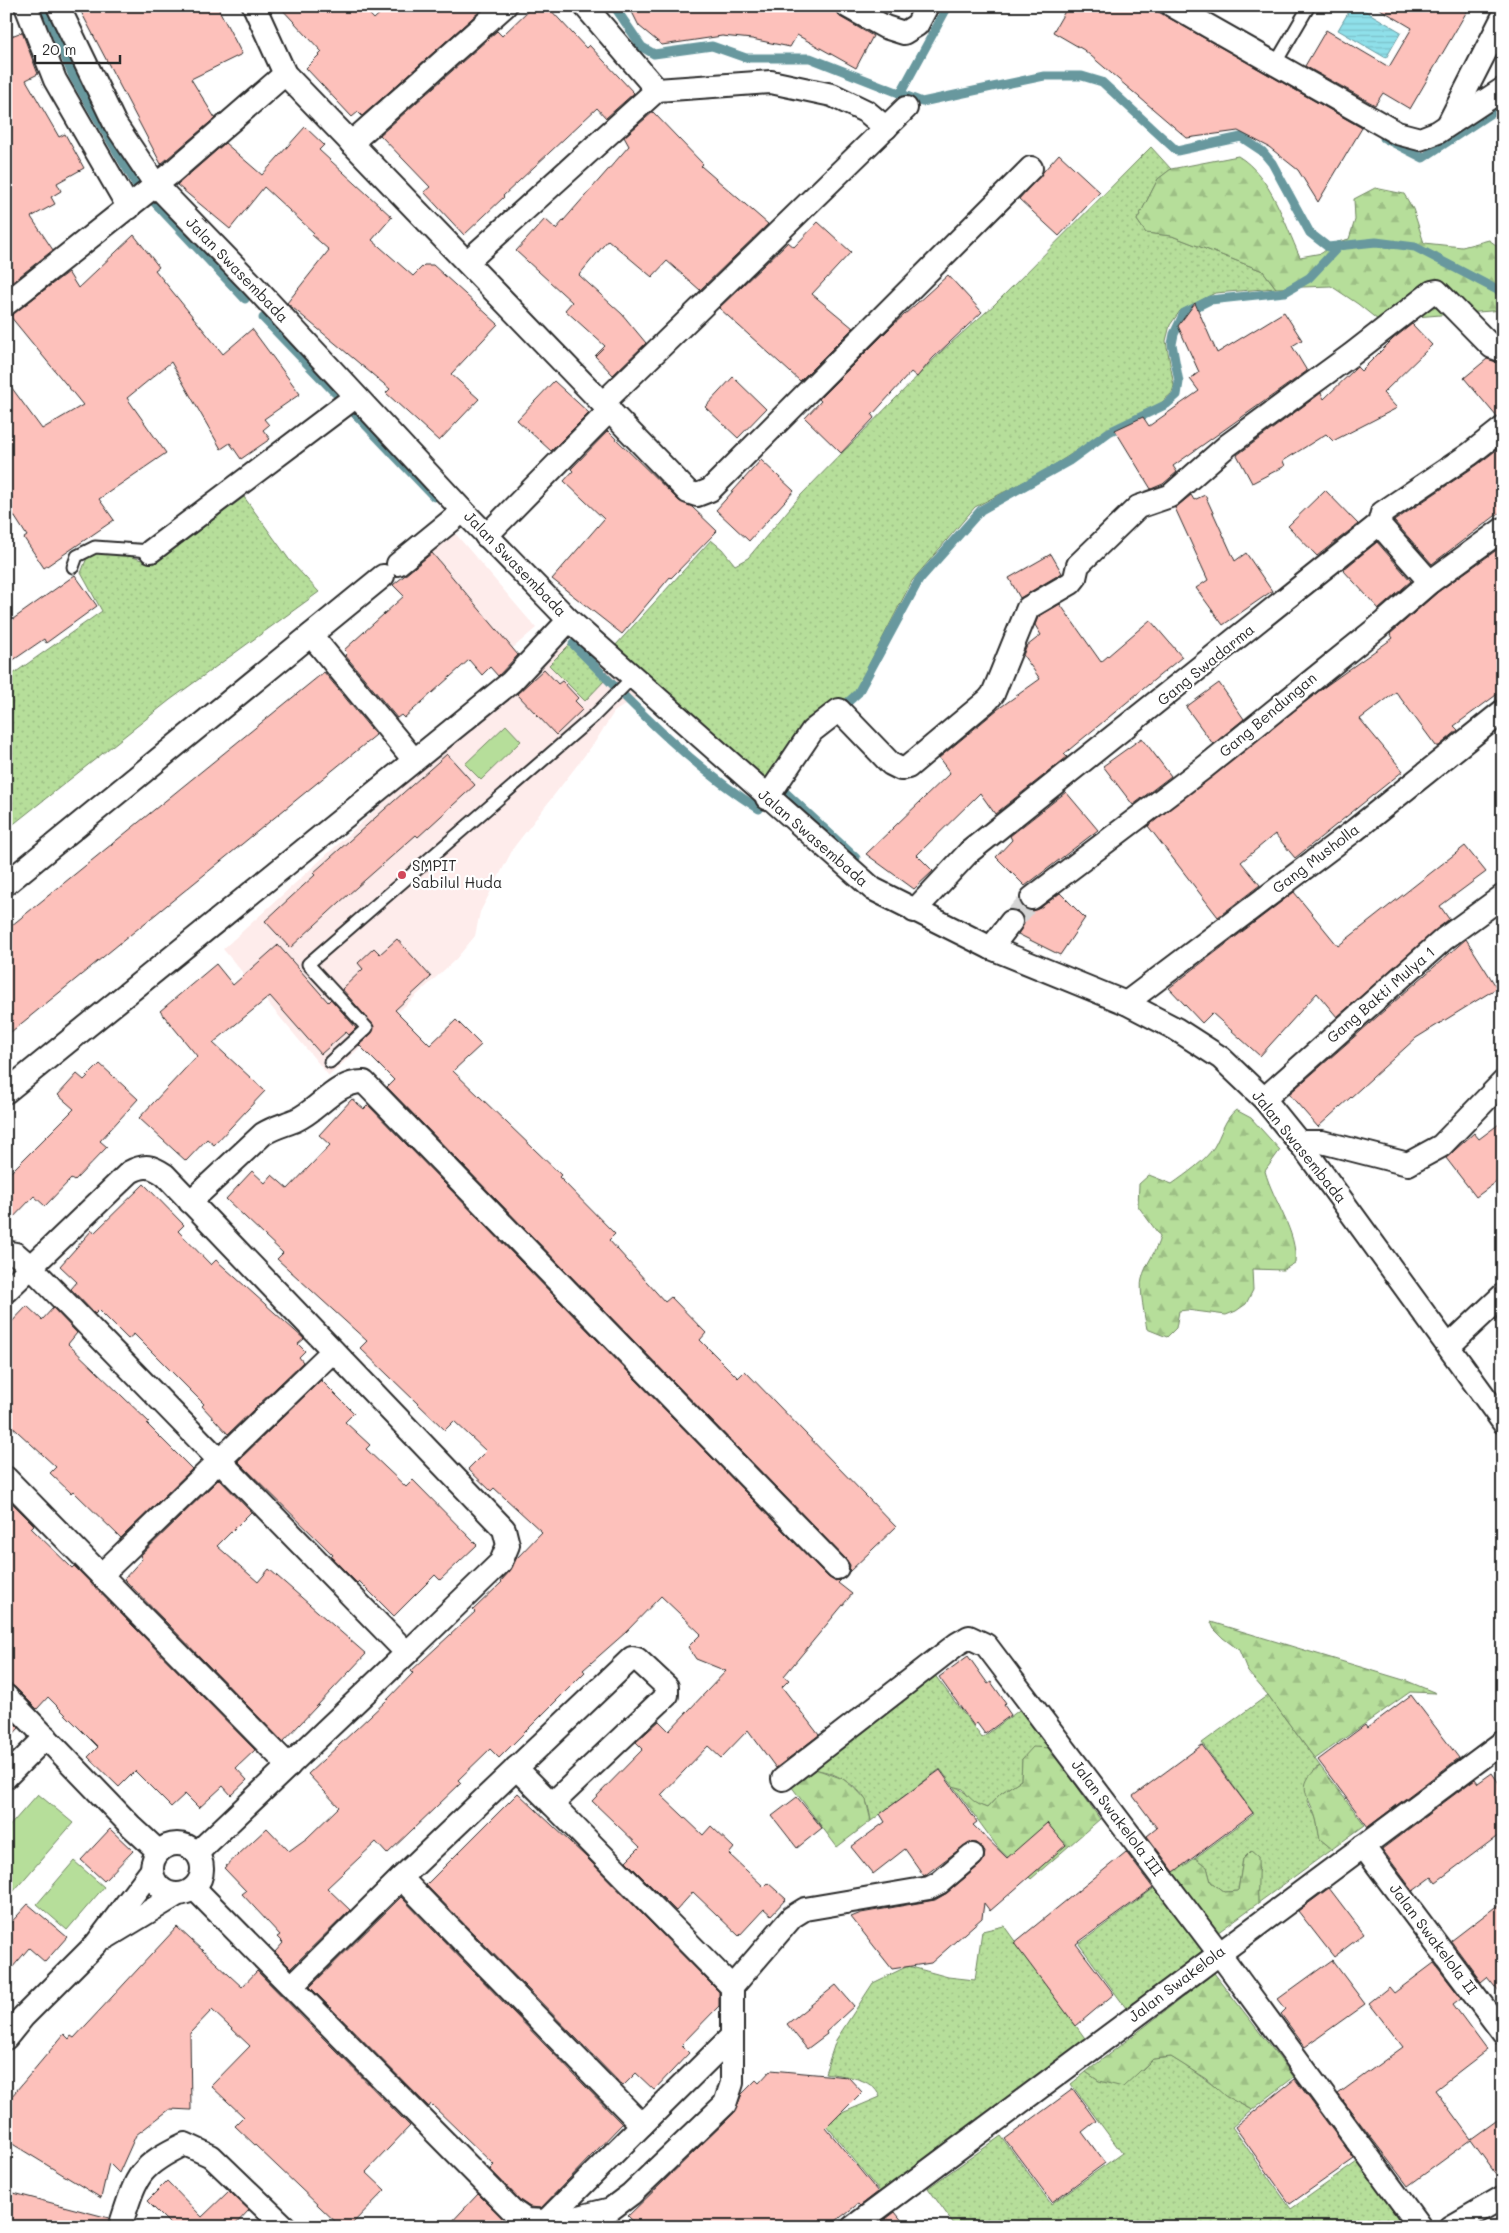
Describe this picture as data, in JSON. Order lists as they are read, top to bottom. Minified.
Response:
{"streets":{"street":["Jalan Swasembada","Gang Swadarma","Gang Bendungan","Gang Musholla","Gang Bakti Mulya 1","Jalan Swakelola III","Jalan Swakelola II","Jalan Swakelola"]},"crossings":[["Jalan Swasembada","Gang Swadarma"],["Jalan Swasembada","Gang Musholla"],["Jalan Swasembada","Gang Bakti Mulya 1"],["Jalan Swakelola III","Jalan Swakelola"],["Jalan Swakelola II","Jalan Swakelola"]],"places":["SMPIT Sabilul Huda"],"scale_bar":"20 m"}
